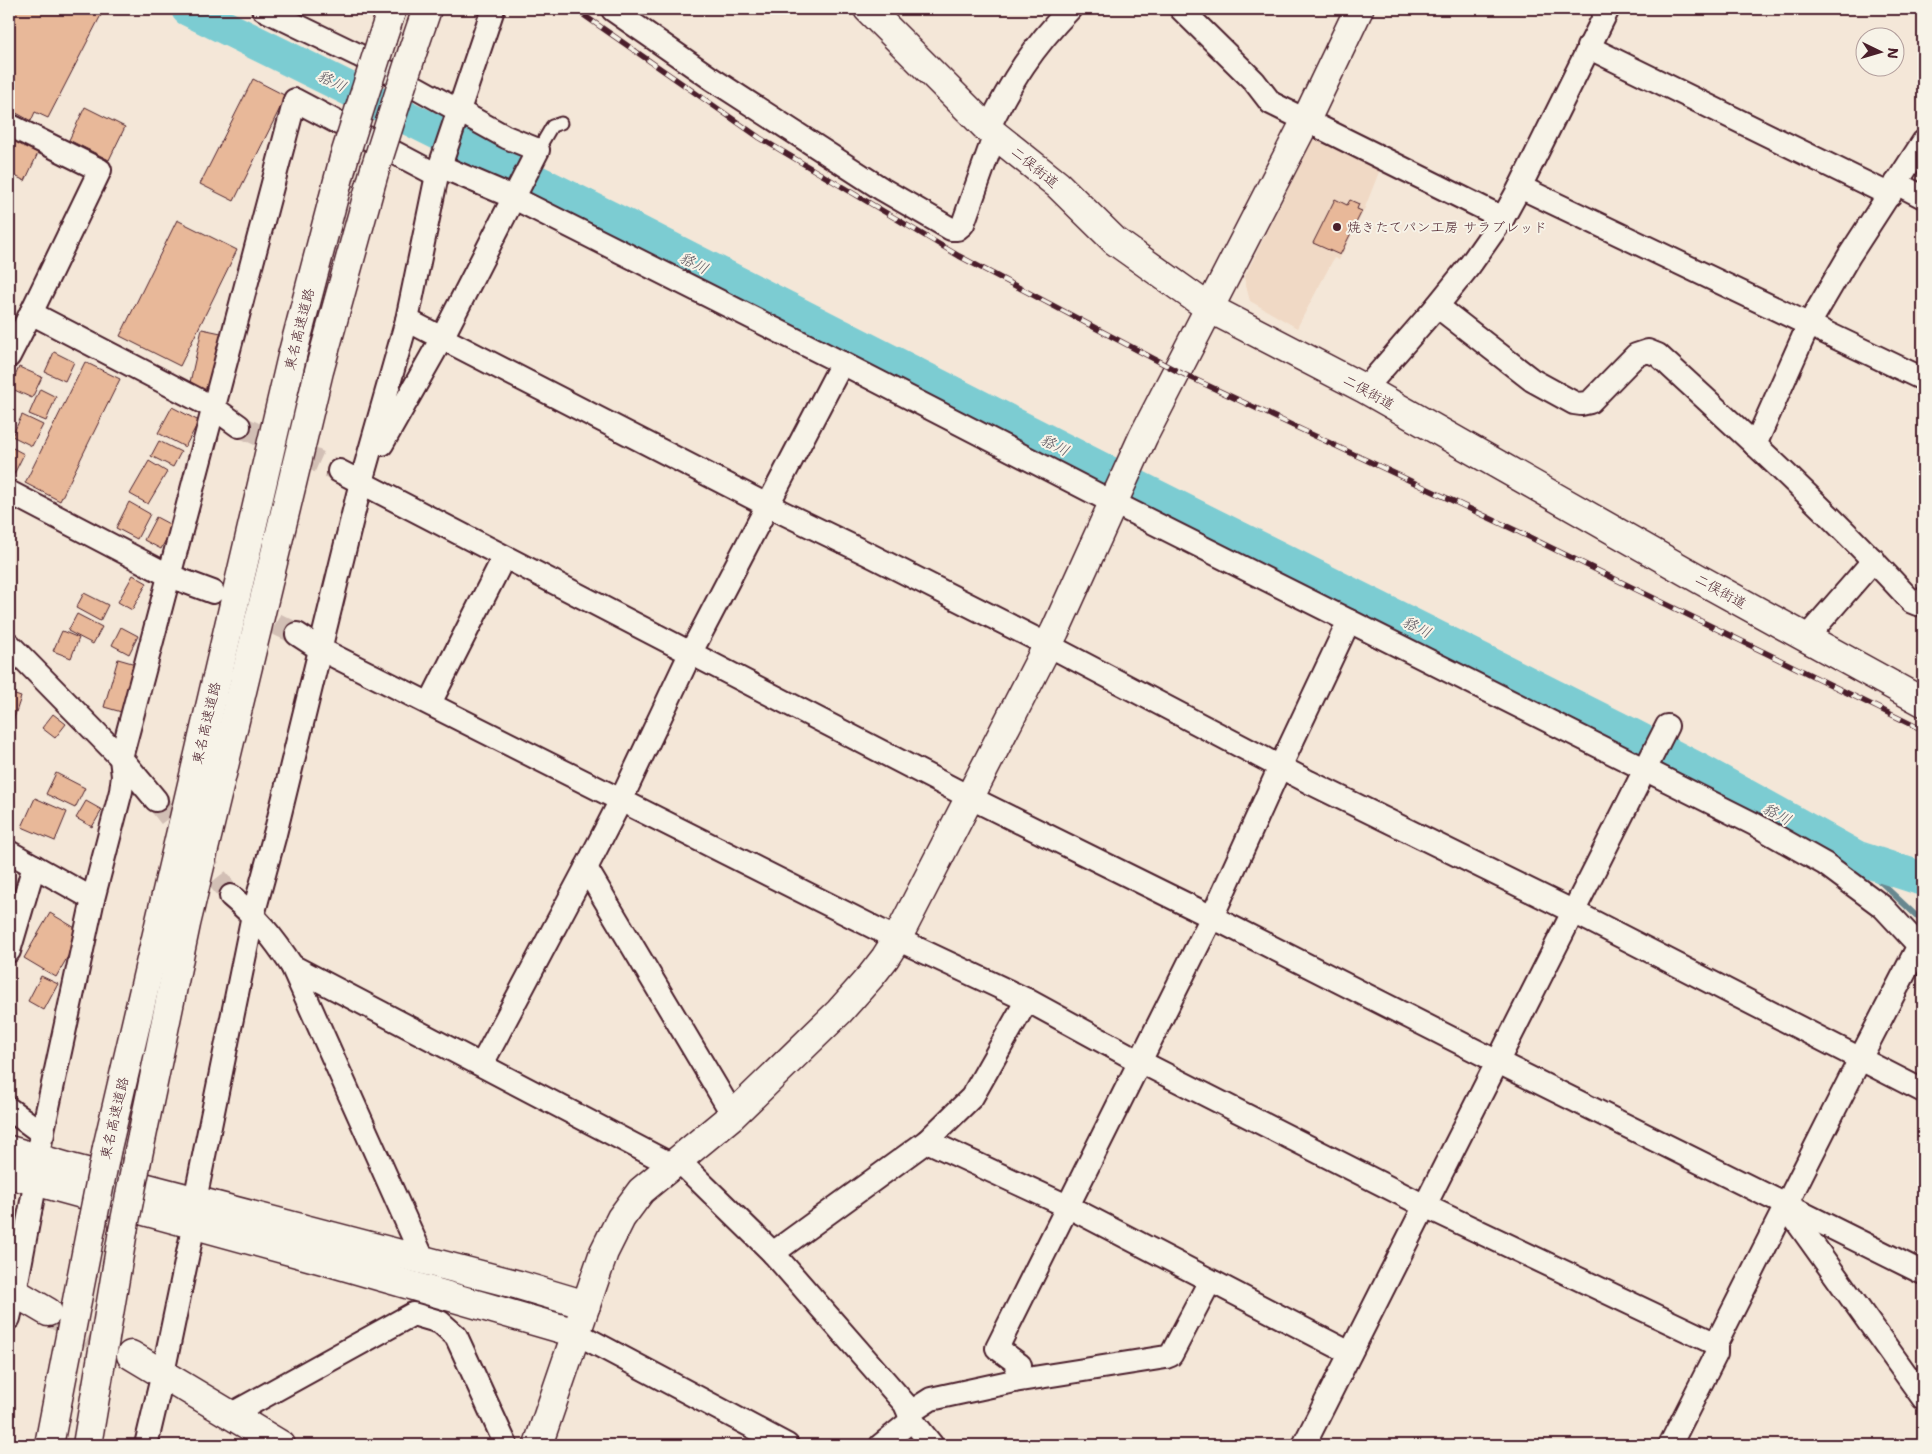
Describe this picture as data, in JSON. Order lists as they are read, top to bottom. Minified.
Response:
{"streets":{"main road":["二俣街道","東名高速道路"]},"water":["貉川"],"places":["焼きたてパン工房 サラブレッド"],"north":"right"}
